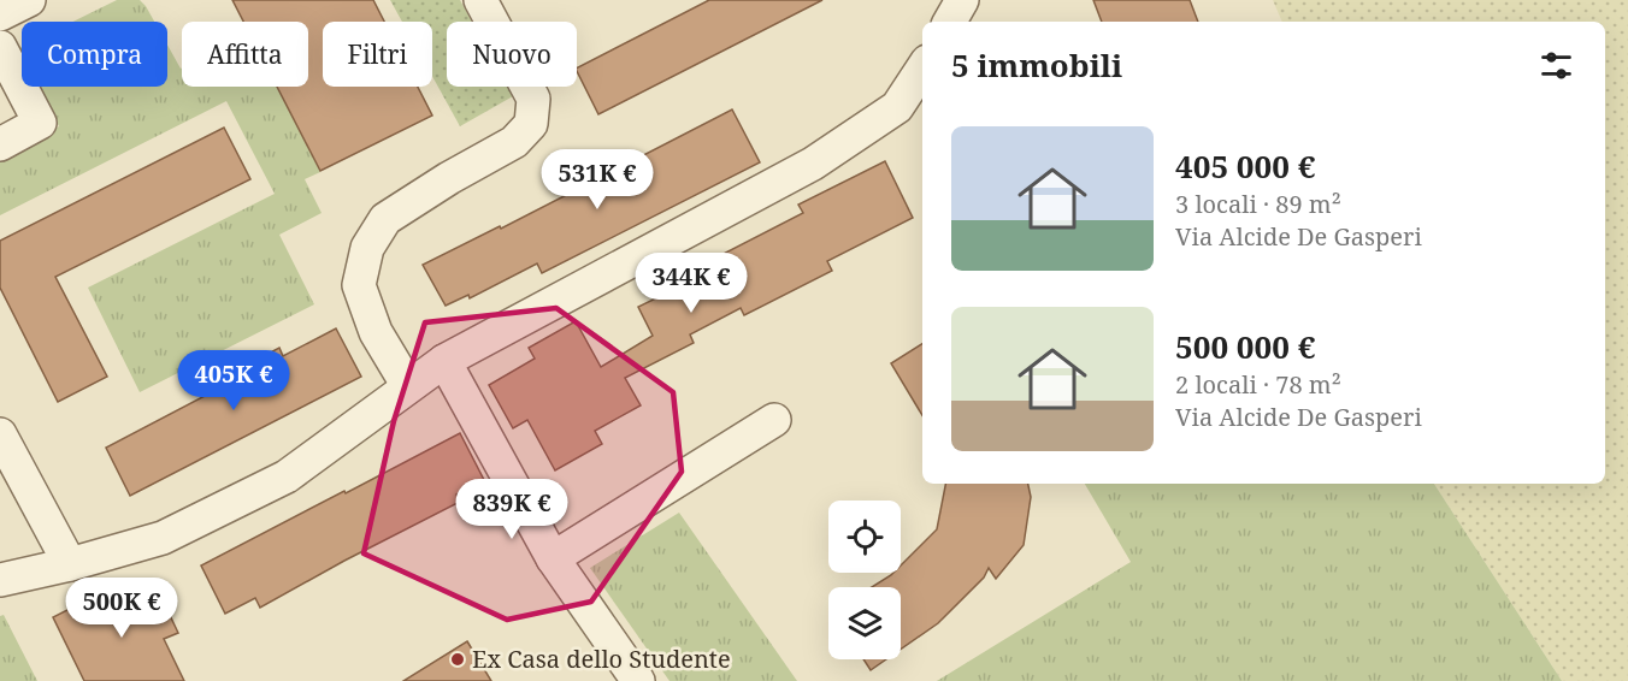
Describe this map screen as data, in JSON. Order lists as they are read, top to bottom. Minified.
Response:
{"places":["Ex Casa dello Studente"],"page":{"chip":["Compra","Affitta","Filtri","Nuovo"],"heading":"5 immobili","list":[{"name":"405 000 €","note":"3 locali · 89 m² · Via Alcide De Gasperi"},{"name":"500 000 €","note":"2 locali · 78 m² · Via Alcide De Gasperi"}],"price":["531K €","344K €","405K €","839K €","500K €"]}}
